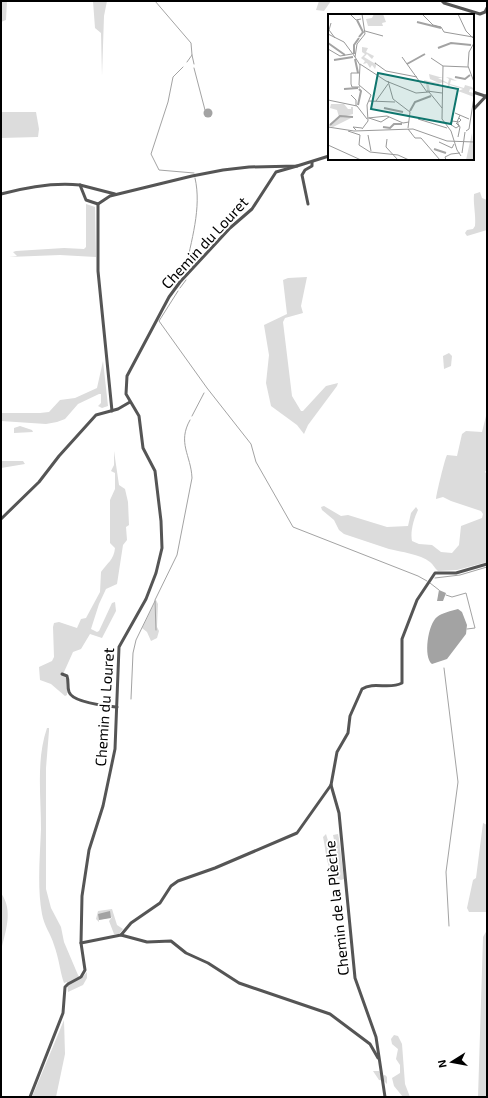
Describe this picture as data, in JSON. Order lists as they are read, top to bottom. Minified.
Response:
{"streets":{"street":["Chemin du Louret","Chemin de la Plèche"]},"north":"left"}
